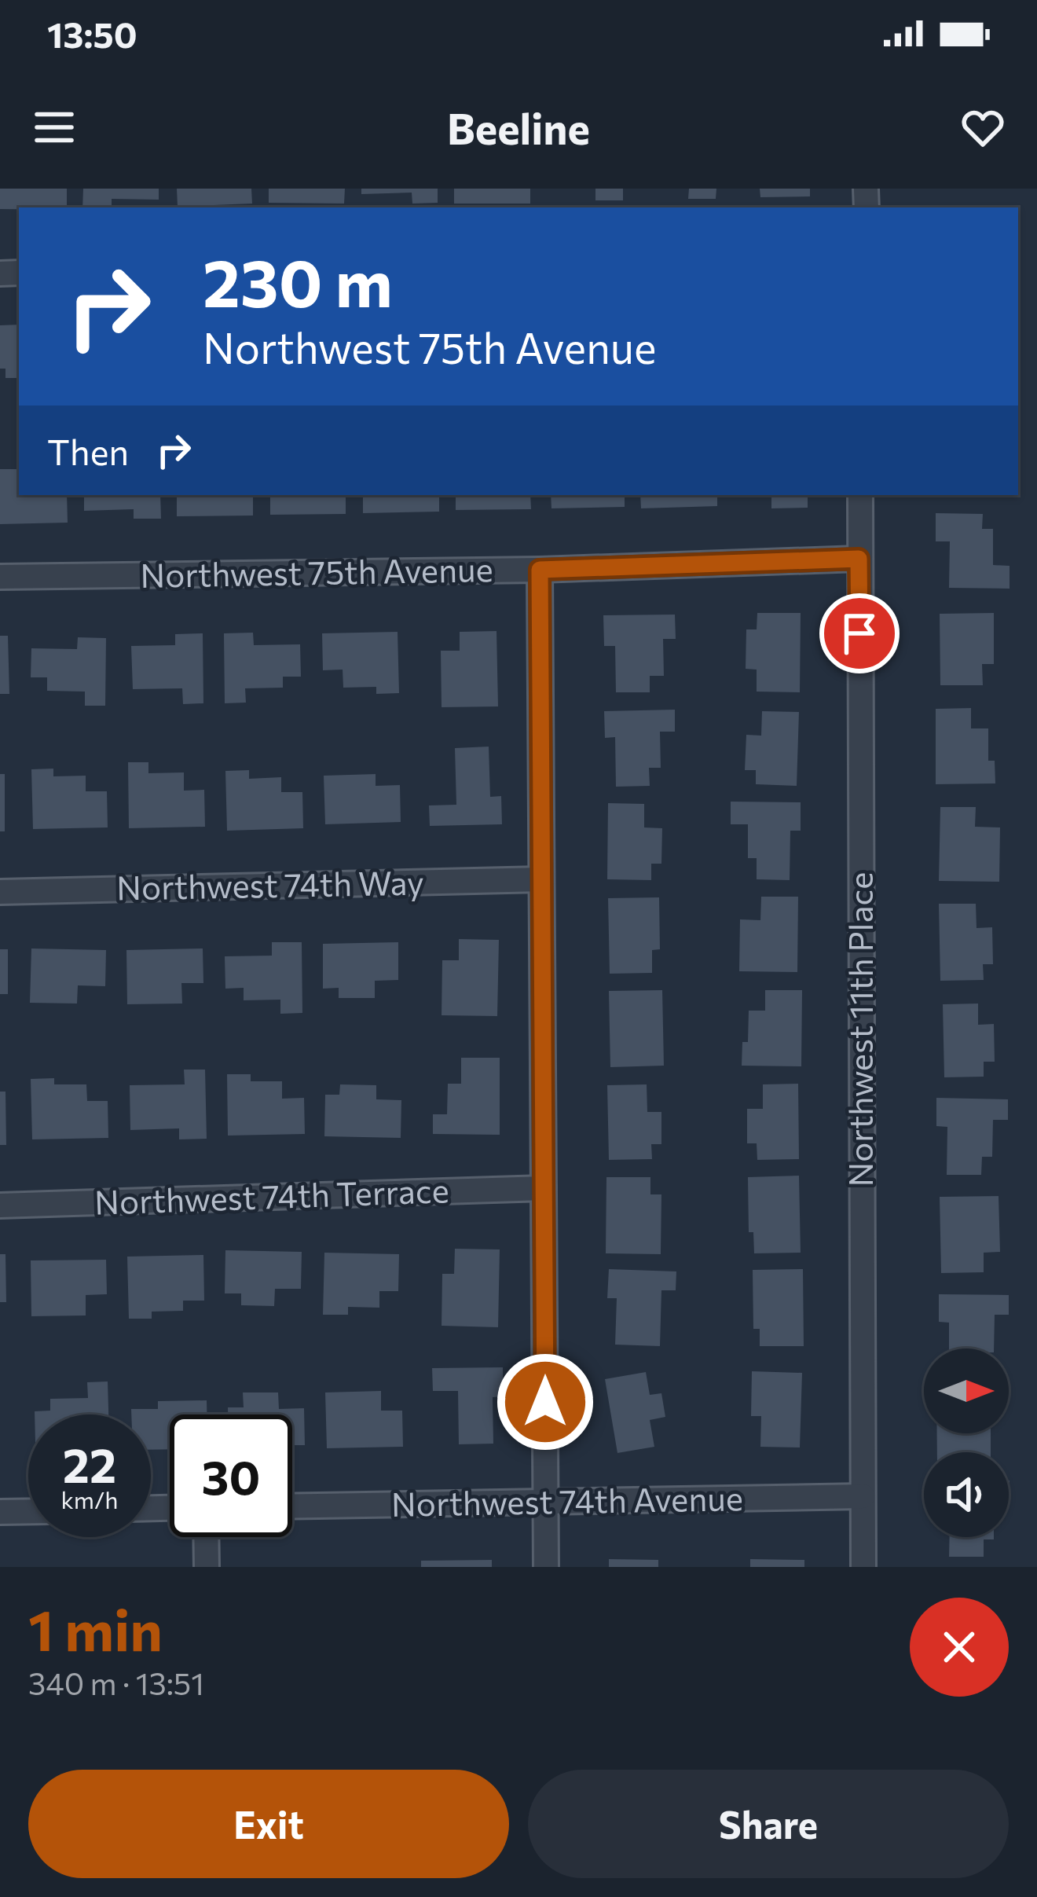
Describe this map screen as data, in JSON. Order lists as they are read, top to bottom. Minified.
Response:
{"streets":{"street":["Northwest 75th Avenue","Northwest 74th Way","Northwest 11th Place","Northwest 74th Terrace","Northwest 74th Avenue"]},"crossings":[["Northwest 75th Avenue","Northwest 11th Place"],["Northwest 11th Place","Northwest 74th Avenue"]],"north":"right","page":{"status":"13:50","header":"Beeline","turn":["230 m","Northwest 75th Avenue"],"then":"Then","speed":"22 km/h","limit":"30","heading":["1 min","340 m · 13:51"],"buttons":["Exit","Share"]}}
